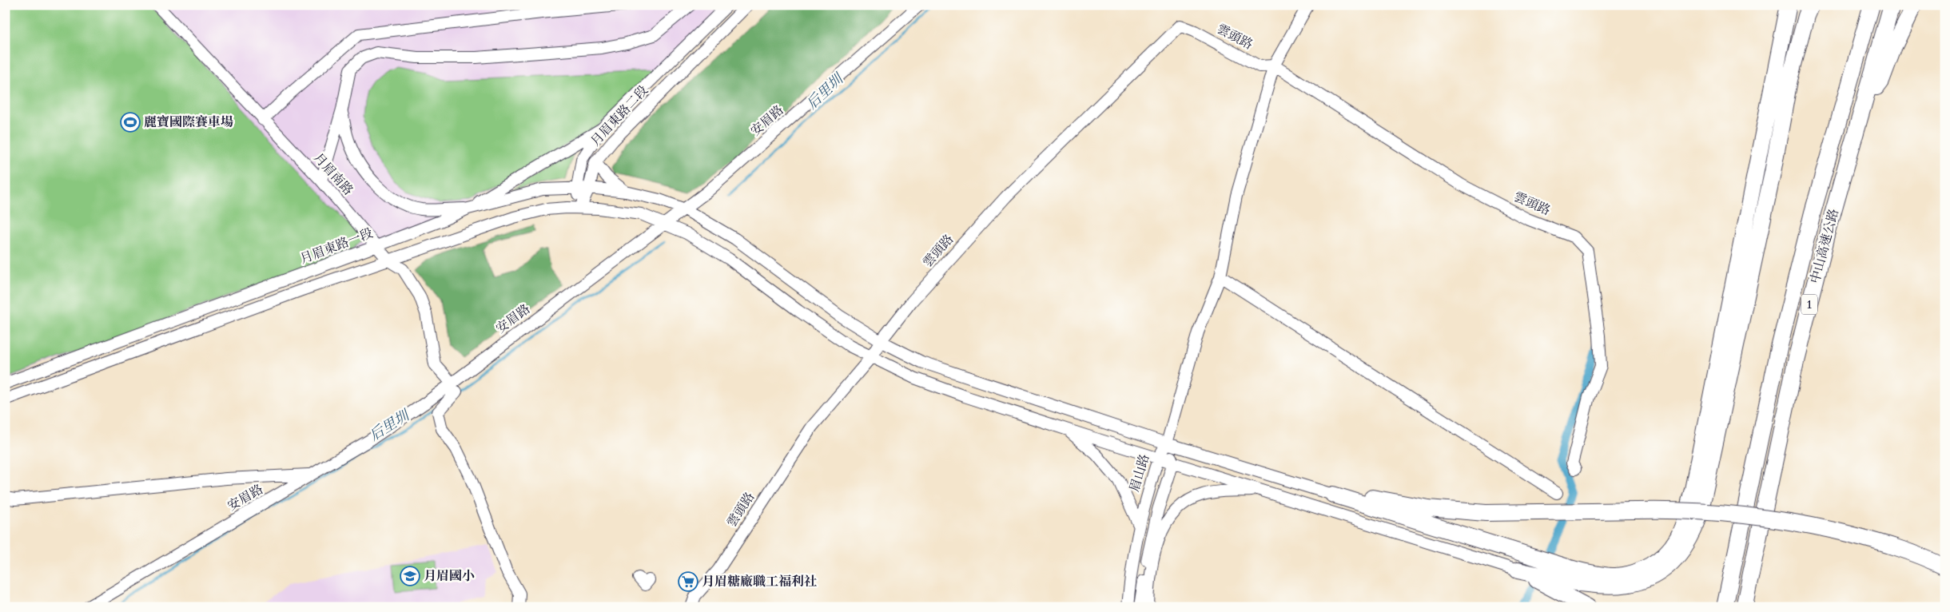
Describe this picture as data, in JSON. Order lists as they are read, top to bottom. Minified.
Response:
{"streets":{"highway":["中山高速公路","1"],"street":["雲頭路","月眉東路二段","安眉路","月眉南路","月眉東路一段","眉山路"]},"crossings":[["雲頭路","月眉東路一段"],["月眉東路二段","月眉東路一段"],["安眉路","月眉南路"],["安眉路","月眉東路一段"],["月眉南路","月眉東路一段"],["月眉東路一段","眉山路"]],"water":["后里圳"],"places":{"sports":["麗寶國際賽車場"],"school or university":["月眉國小"],"supermarket":["月眉糖廠職工福利社"]}}
